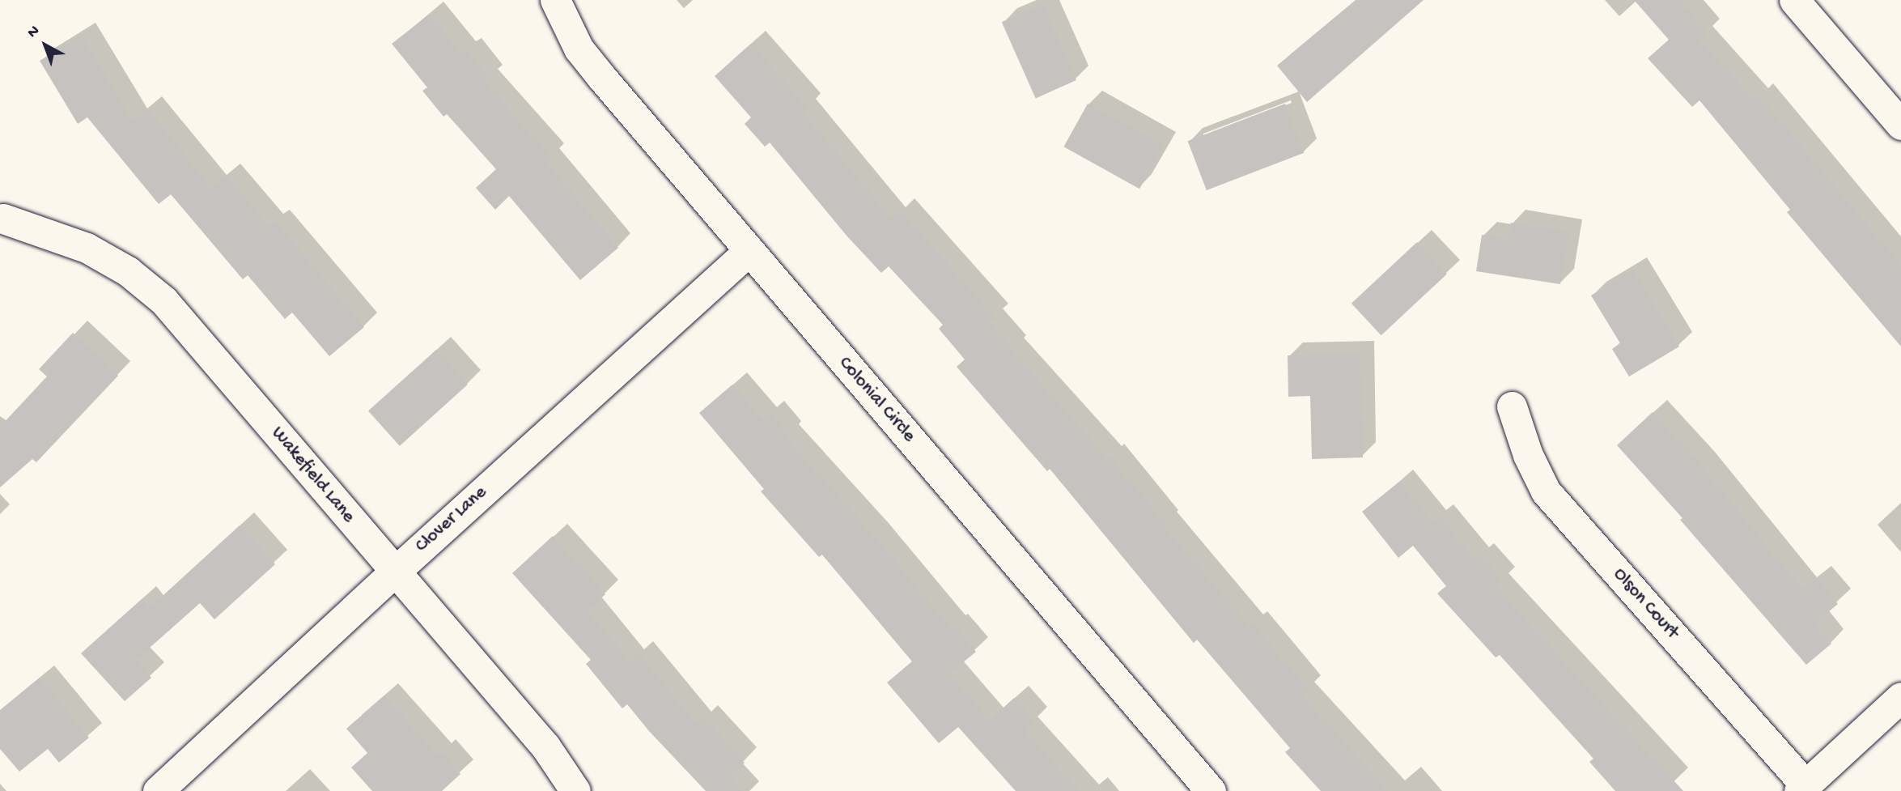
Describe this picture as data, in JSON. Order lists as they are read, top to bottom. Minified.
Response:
{"streets":{"street":["Colonial Circle","Wakefield Lane","Clover Lane","Olson Court"]},"crossings":[["Colonial Circle","Clover Lane"],["Wakefield Lane","Clover Lane"]],"north":"top left"}
